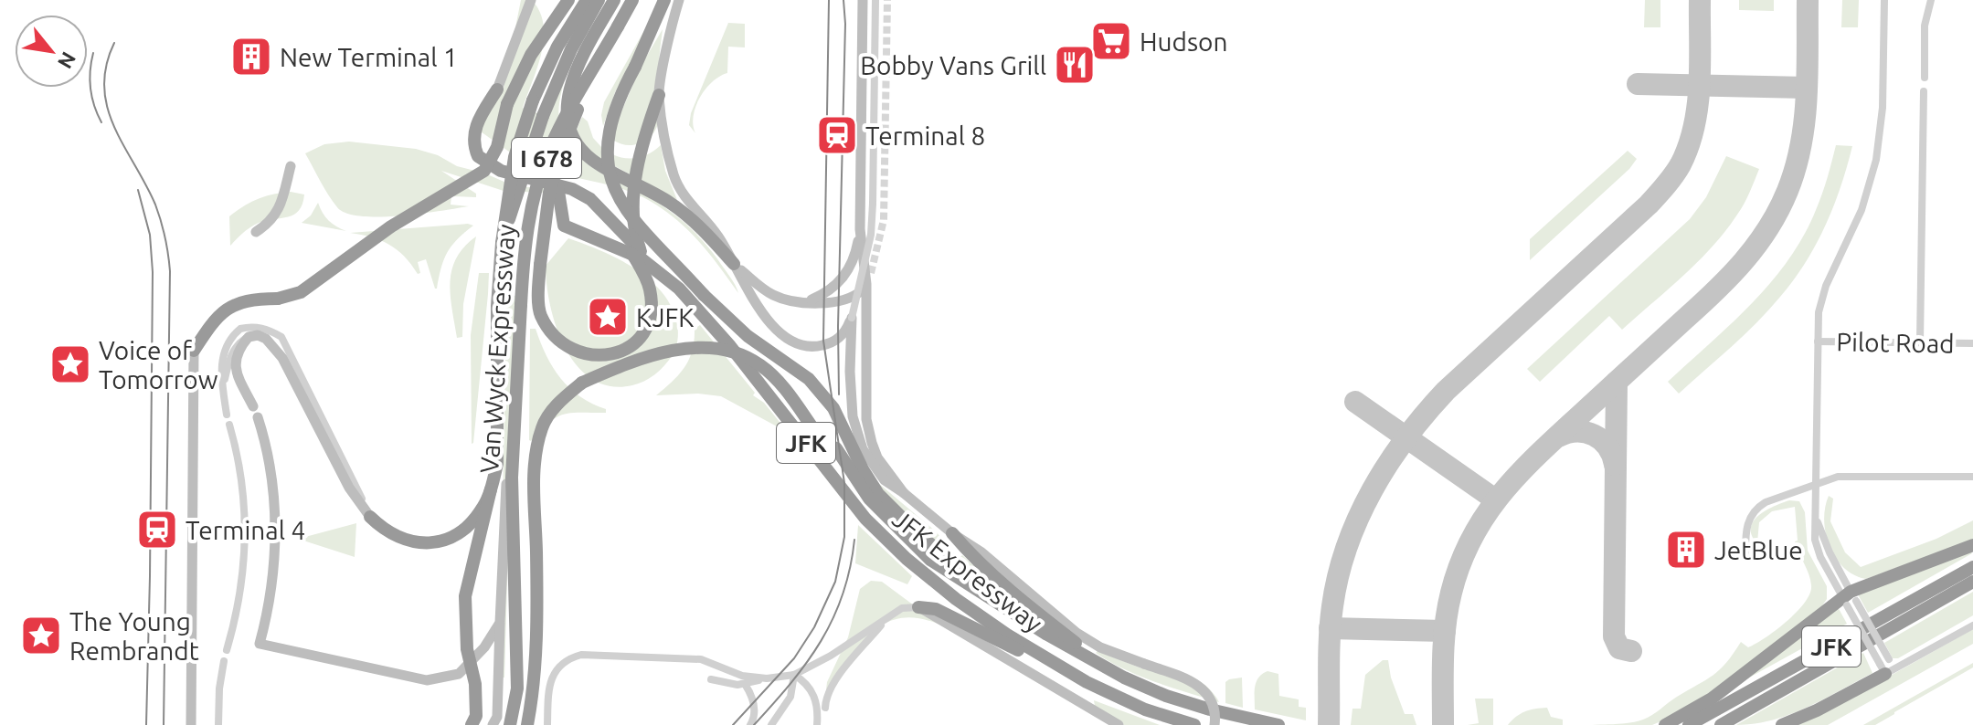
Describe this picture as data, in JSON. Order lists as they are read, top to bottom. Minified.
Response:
{"streets":{"highway":["I 678","Van Wyck Expressway","JFK","JFK Expressway"],"street":["Pilot Road"]},"places":{"supermarket":["Hudson"],"building":["New Terminal 1","JetBlue"],"restaurant":["Bobby Vans Grill"],"station":["Terminal 8","Terminal 4"],"place":["KJFK","Voice of Tomorrow","The Young Rembrandt"]},"north":"bottom right"}
